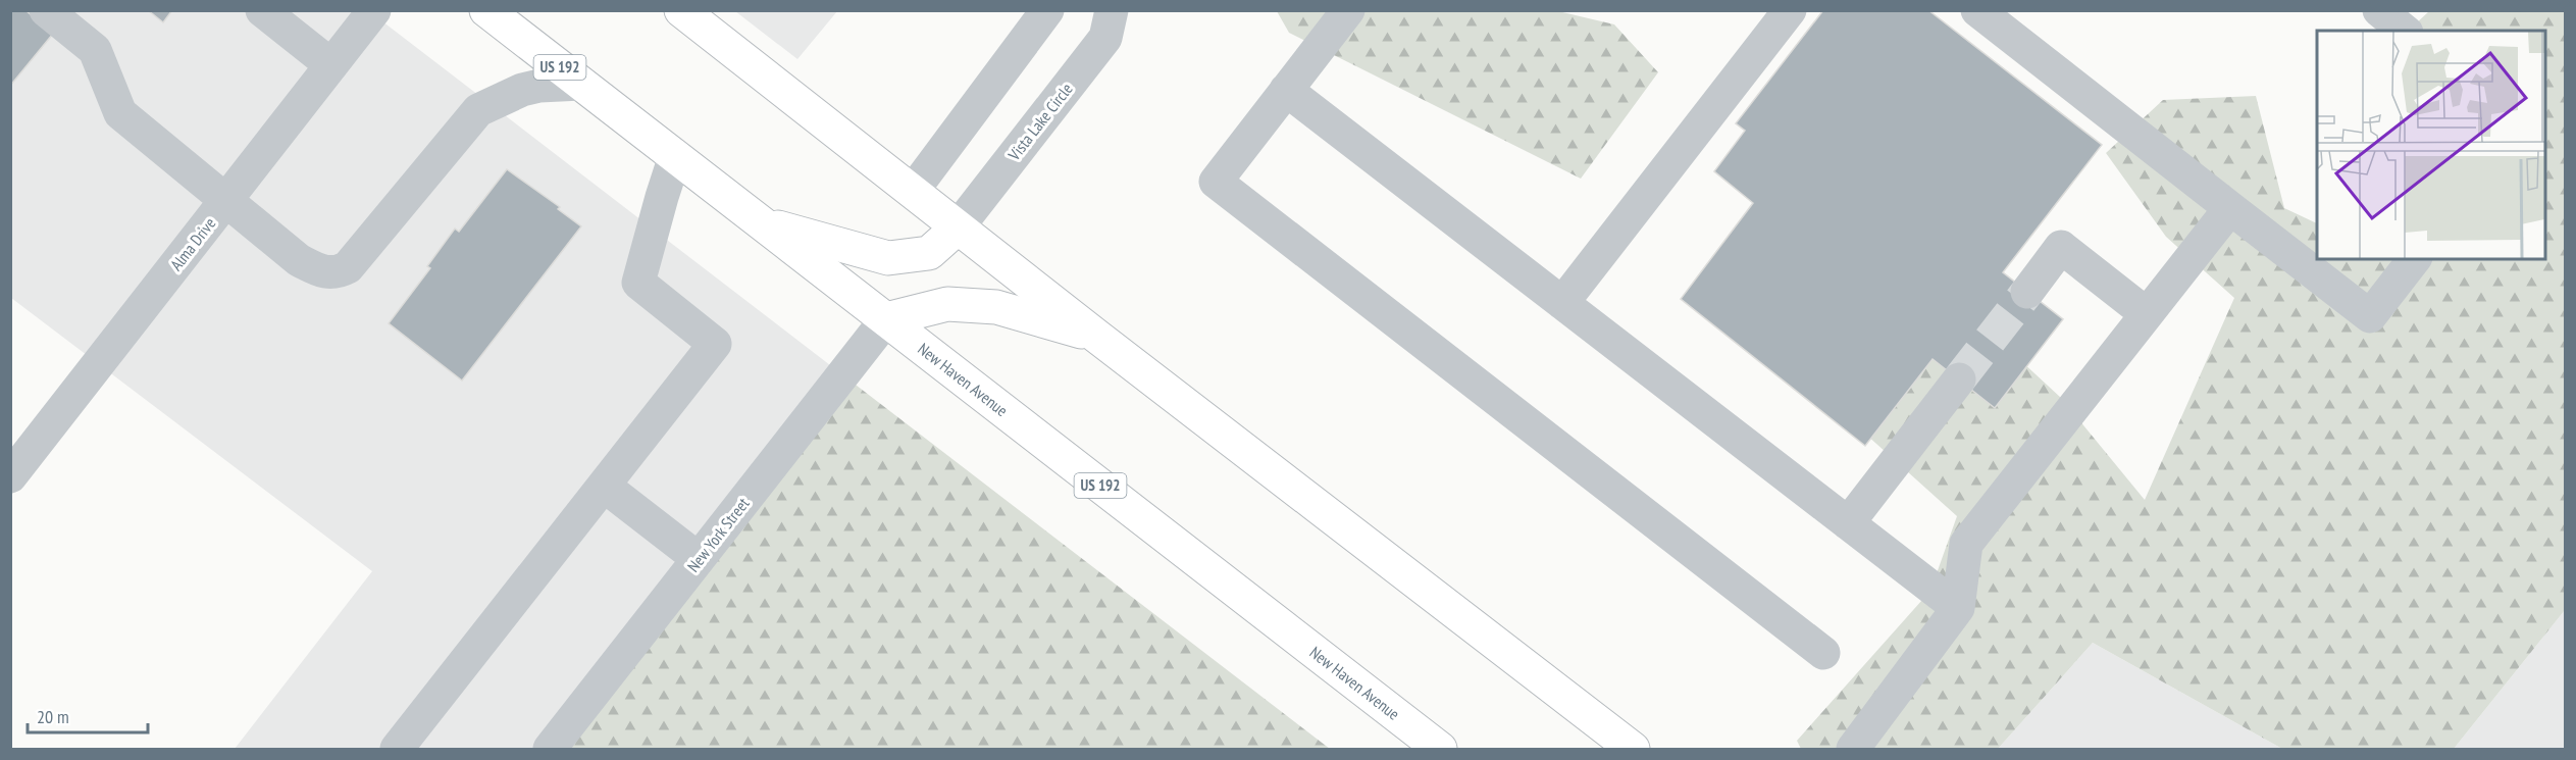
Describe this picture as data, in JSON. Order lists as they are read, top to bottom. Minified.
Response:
{"streets":{"main road":["US 192","New Haven Avenue"],"street":["Vista Lake Circle","Alma Drive","New York Street"]},"crossings":[["New Haven Avenue","New York Street"]],"scale_bar":"20 m"}
